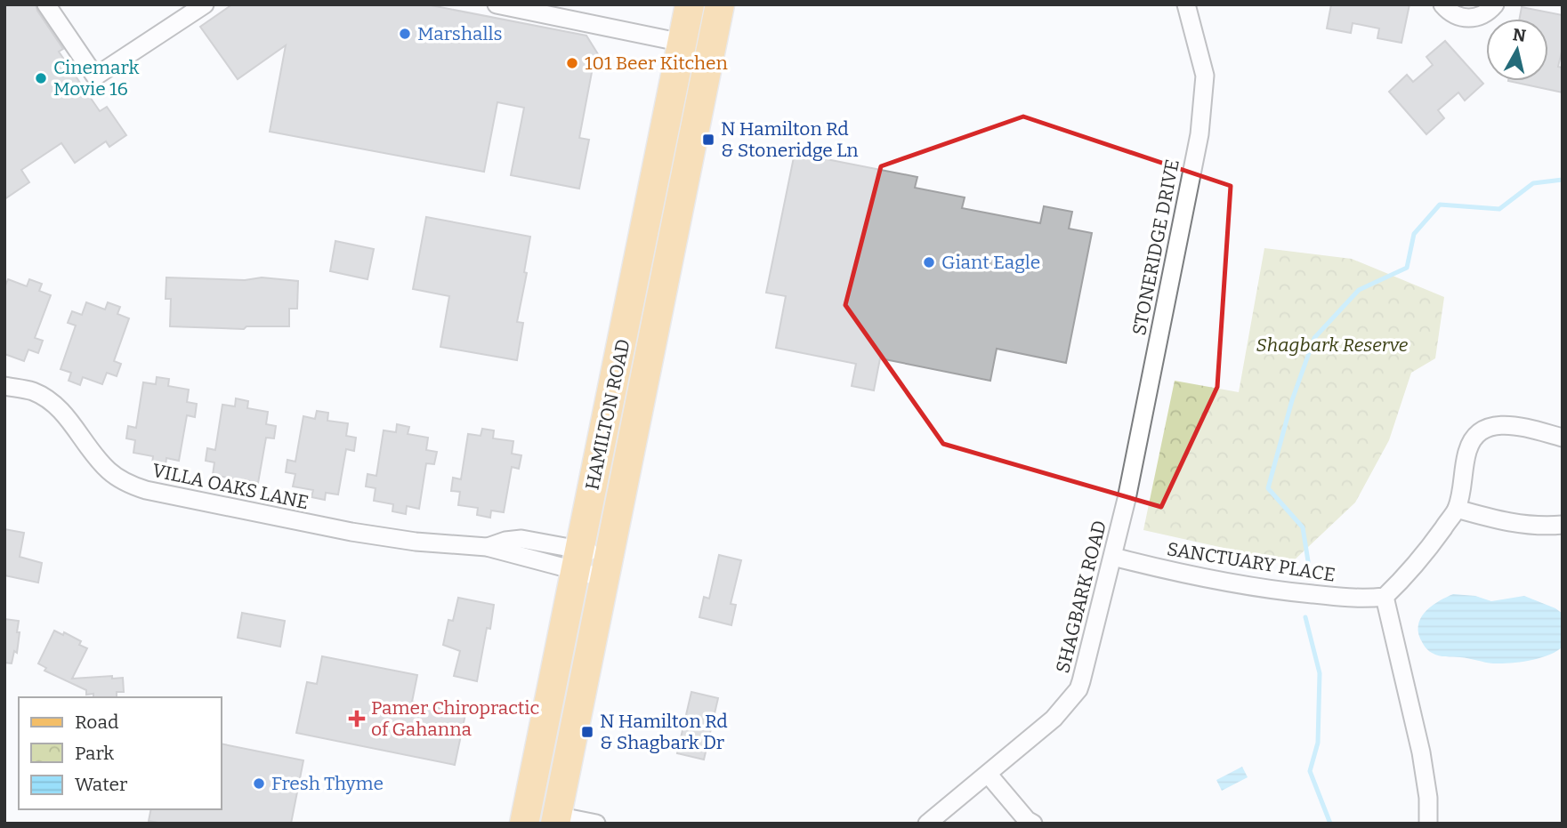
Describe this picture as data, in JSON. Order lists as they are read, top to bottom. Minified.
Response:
{"streets":{"main road":["HAMILTON ROAD"],"street":["STONERIDGE DRIVE","VILLA OAKS LANE","SANCTUARY PLACE","SHAGBARK ROAD"]},"crossings":[["STONERIDGE DRIVE","SHAGBARK ROAD"],["HAMILTON ROAD","VILLA OAKS LANE"],["SANCTUARY PLACE","SHAGBARK ROAD"]],"parks":["Shagbark Reserve"],"places":{"other":["Marshalls","101 Beer Kitchen","Cinemark Movie 16","Giant Eagle","Fresh Thyme"],"transit":["N Hamilton Rd & Stoneridge Ln","N Hamilton Rd & Shagbark Dr"],"health":["Pamer Chiropractic of Gahanna"]},"legend":["Road","Park","Water"],"north":"top"}
